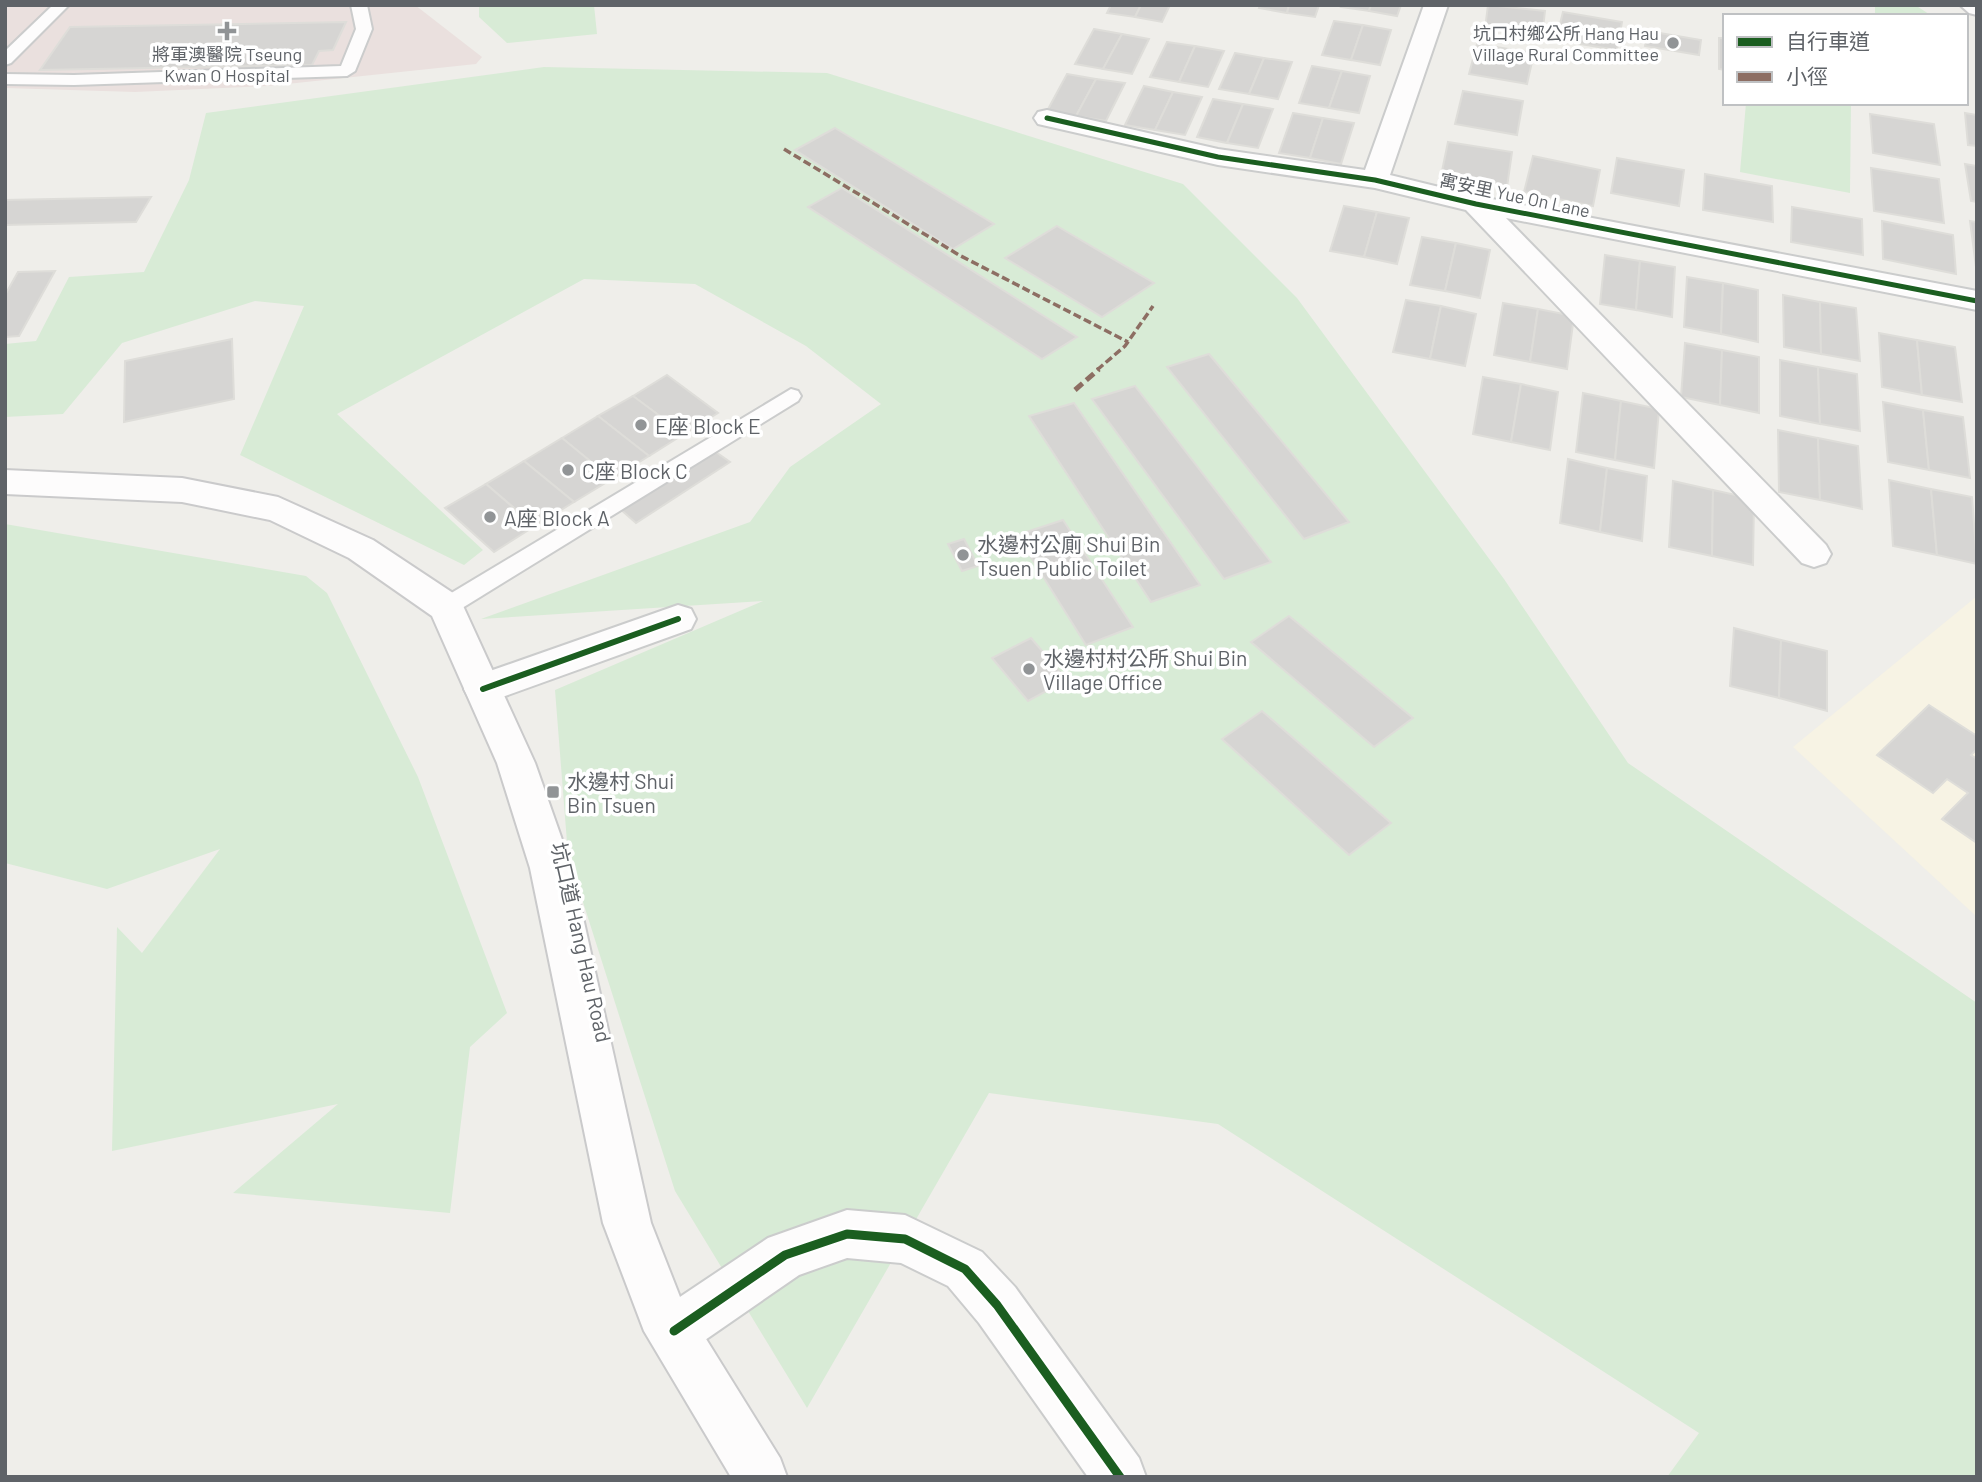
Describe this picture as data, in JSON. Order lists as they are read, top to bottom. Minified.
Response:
{"streets":{"street":["寓安里 Yue On Lane","坑口道 Hang Hau Road"]},"places":{"health":["將軍澳醫院 Tseung Kwan O Hospital"],"other":["坑口村鄉公所 Hang Hau Village Rural Committee","E座 Block E","C座 Block C","A座 Block A","水邊村公廁 Shui Bin Tsuen Public Toilet","水邊村村公所 Shui Bin Village Office"],"transit":["水邊村 Shui Bin Tsuen"]},"legend":["自行車道","小徑"]}
